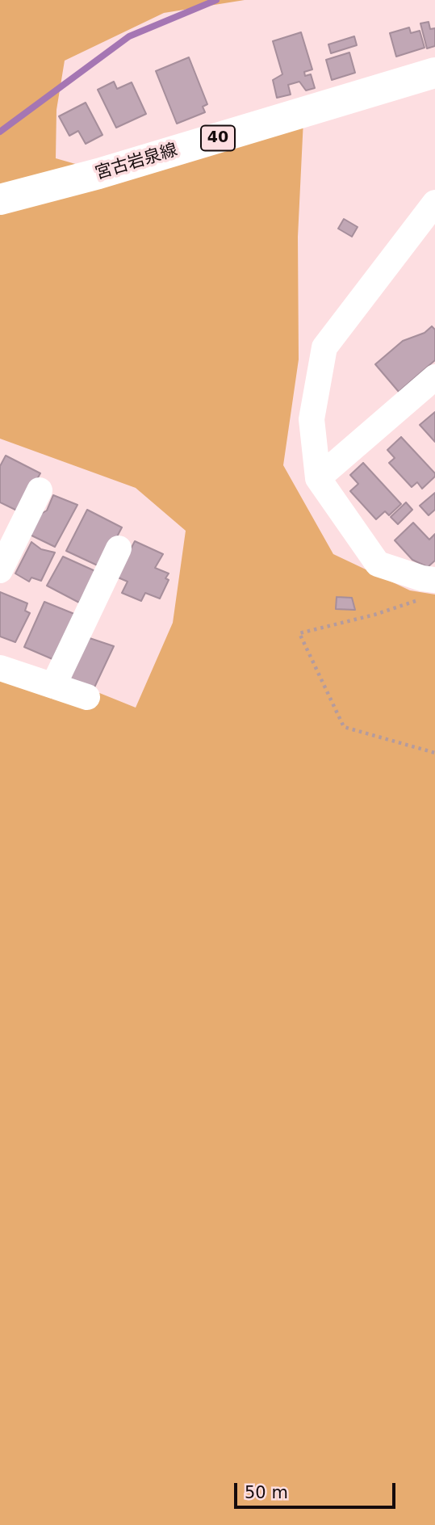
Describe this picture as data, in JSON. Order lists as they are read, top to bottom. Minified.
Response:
{"streets":{"main road":["40","宮古岩泉線"]},"scale_bar":"50 m"}
